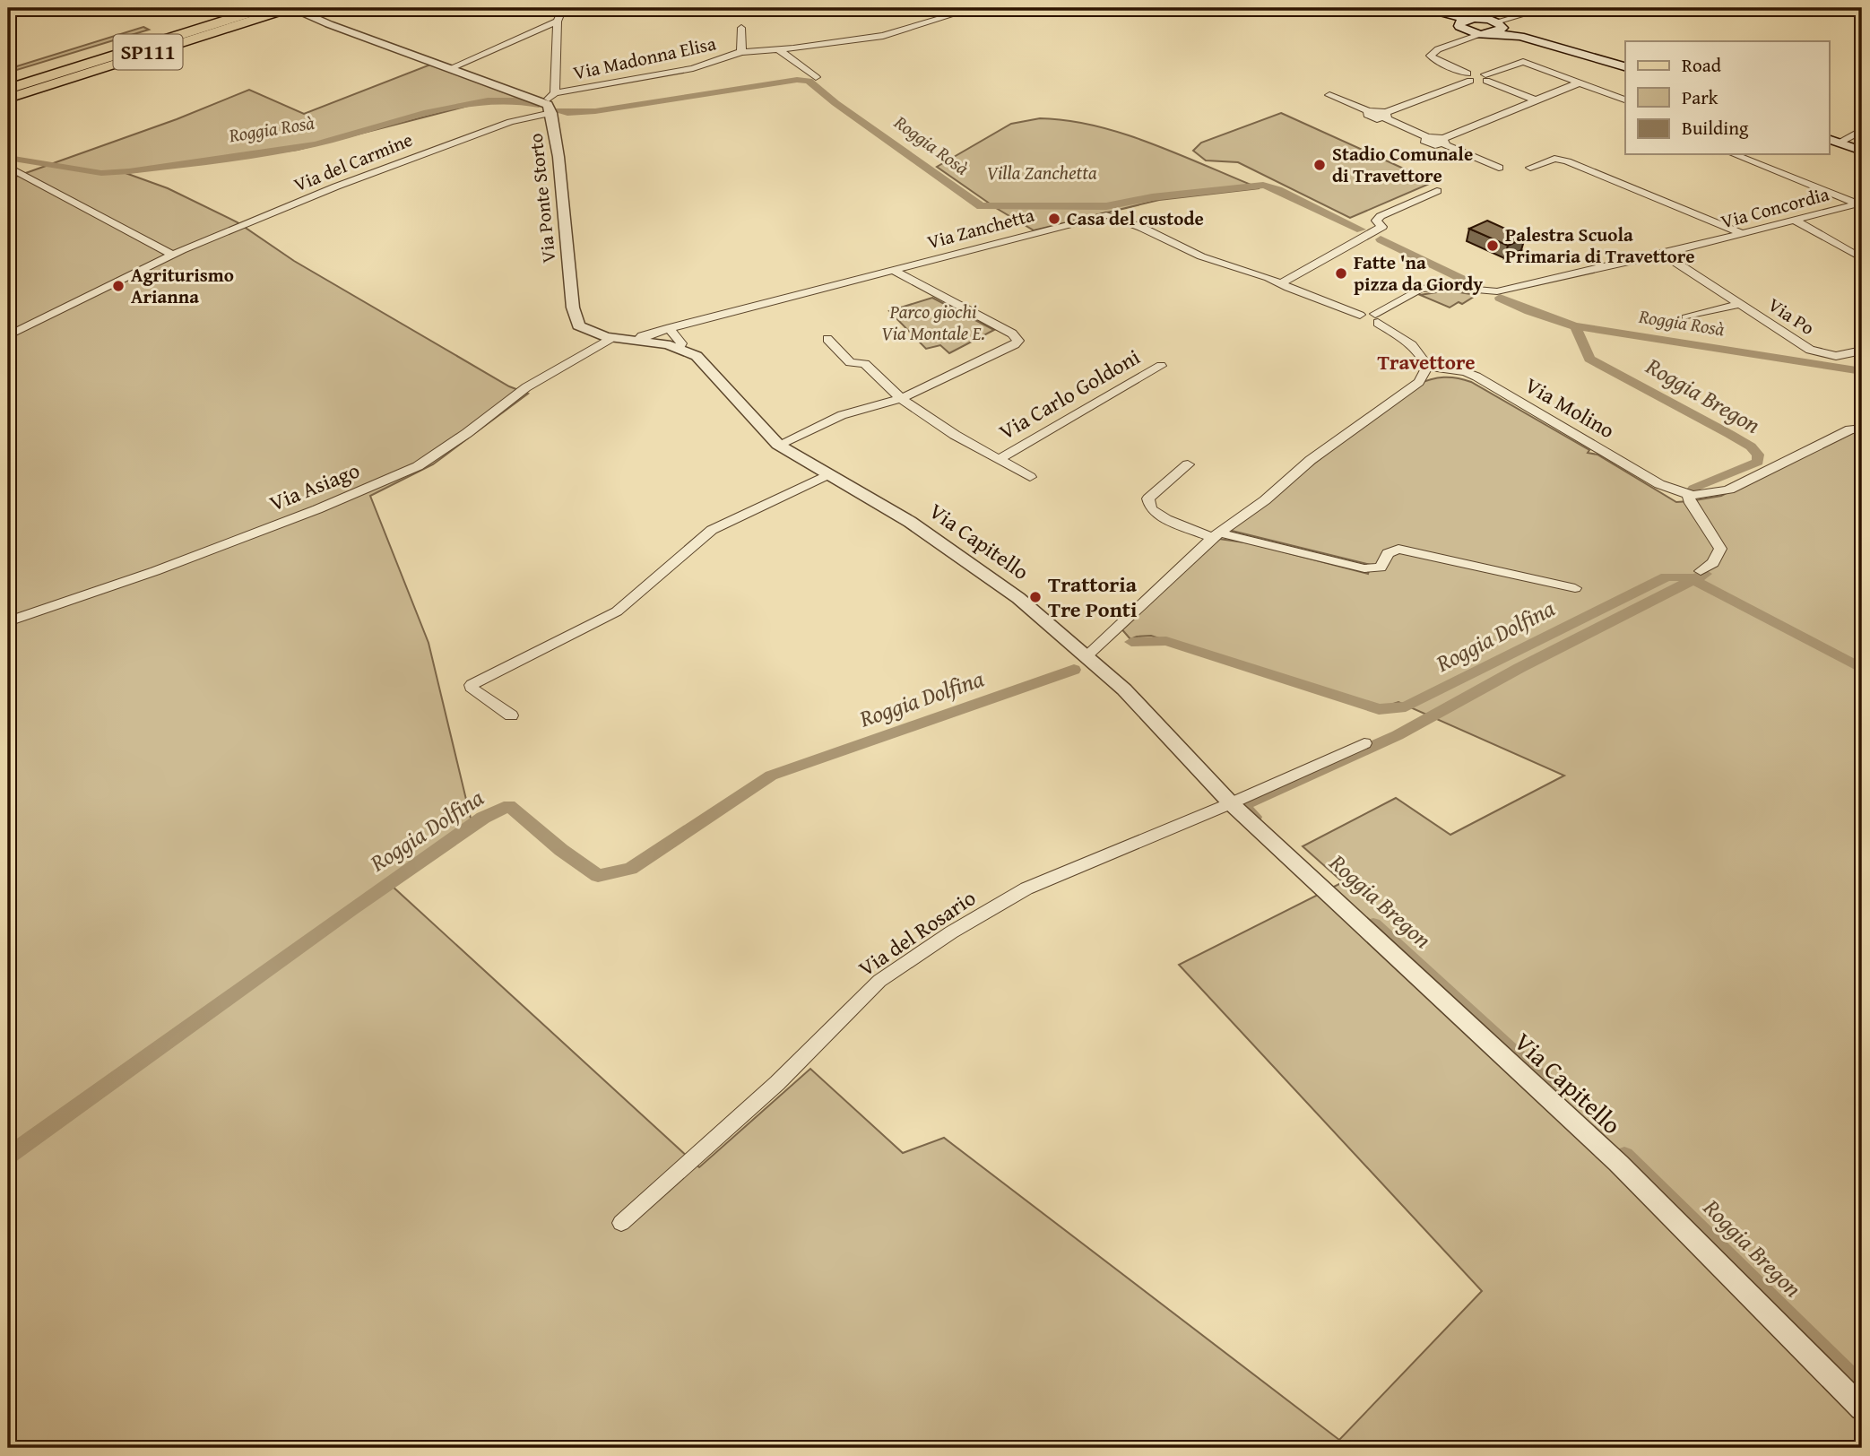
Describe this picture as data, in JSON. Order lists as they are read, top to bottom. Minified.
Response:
{"streets":{"main road":["SP111"],"street":["Via Madonna Elisa","Via del Carmine","Via Ponte Storto","Via Concordia","Via Zanchetta","Via Po","Via Carlo Goldoni","Via Molino","Via Asiago","Via Capitello","Via del Rosario"]},"crossings":[["Via Madonna Elisa","Via Ponte Storto"],["Via del Carmine","Via Ponte Storto"],["Via Ponte Storto","Via Zanchetta"],["Via Ponte Storto","Via Asiago"],["Via Ponte Storto","Via Capitello"],["Via Concordia","Via Zanchetta"],["Via Concordia","Via Po"],["Via Zanchetta","Via Capitello"],["Via Capitello","Via del Rosario"]],"districts":["Travettore"],"water":["Roggia Rosà","Roggia Bregon","Roggia Dolfina"],"parks":["Villa Zanchetta","Parco giochi Via Montale E."],"places":["Stadio Comunale di Travettore","Casa del custode","Palestra Scuola Primaria di Travettore","Fatte 'na pizza da Giordy","Agriturismo Arianna","Trattoria Tre Ponti"],"legend":["Road","Park","Building"]}
